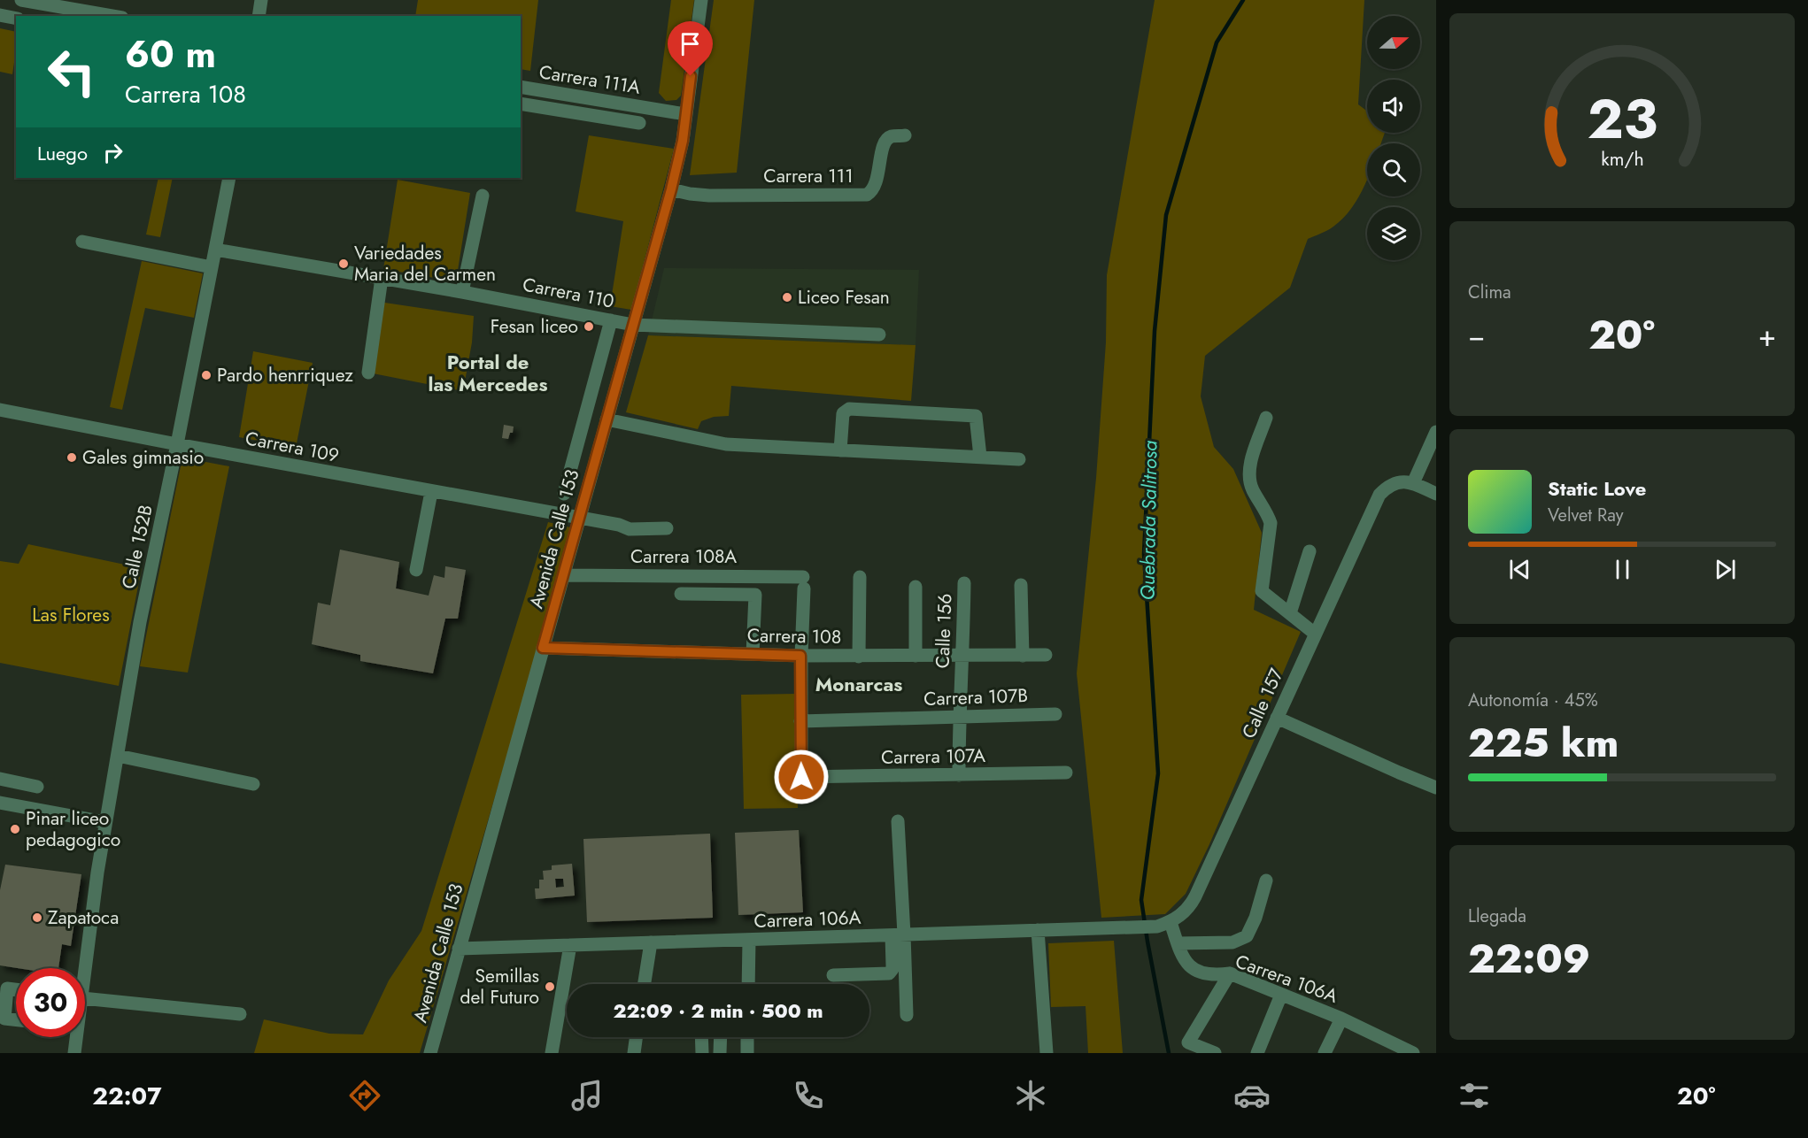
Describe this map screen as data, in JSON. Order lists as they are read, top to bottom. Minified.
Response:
{"streets":{"street":["Carrera 111A","Carrera 111","Carrera 110","Carrera 109","Avenida Calle 153","Calle 152B","Carrera 108A","Calle 156","Carrera 108","Carrera 107B","Calle 157","Carrera 107A","Carrera 106A"]},"crossings":[["Carrera 111A","Avenida Calle 153"],["Carrera 111","Avenida Calle 153"],["Carrera 110","Avenida Calle 153"],["Carrera 110","Calle 152B"],["Carrera 109","Avenida Calle 153"],["Carrera 109","Calle 152B"],["Avenida Calle 153","Carrera 108A"],["Avenida Calle 153","Carrera 108"],["Avenida Calle 153","Carrera 106A"],["Carrera 108A","Carrera 108"],["Calle 156","Carrera 108"],["Calle 156","Carrera 107B"],["Calle 156","Carrera 107A"],["Carrera 107B","Carrera 107A"],["Calle 157","Carrera 106A"]],"districts":["Portal de las Mercedes","Monarcas"],"water":["Quebrada Salitrosa"],"parks":["Las Flores"],"places":["Variedades Maria del Carmen","Liceo Fesan","Fesan liceo","Pardo henrriquez","Gales gimnasio","Pinar liceo pedagogico","Zapatoca","Semillas del Futuro"],"north":"right","page":{"turn":["60 m","Carrera 108"],"then":"Luego","tile":["Clima",["Autonomía · 45%","225 km"],["Llegada","22:09"]],"heat":["−","20°","+"],"song":["Static Love","Velvet Ray"],"limit":"30","trip":"22:09 · 2 min · 500 m","tabs":["22:07","20°"],"gauge":["23","km/h"]}}
